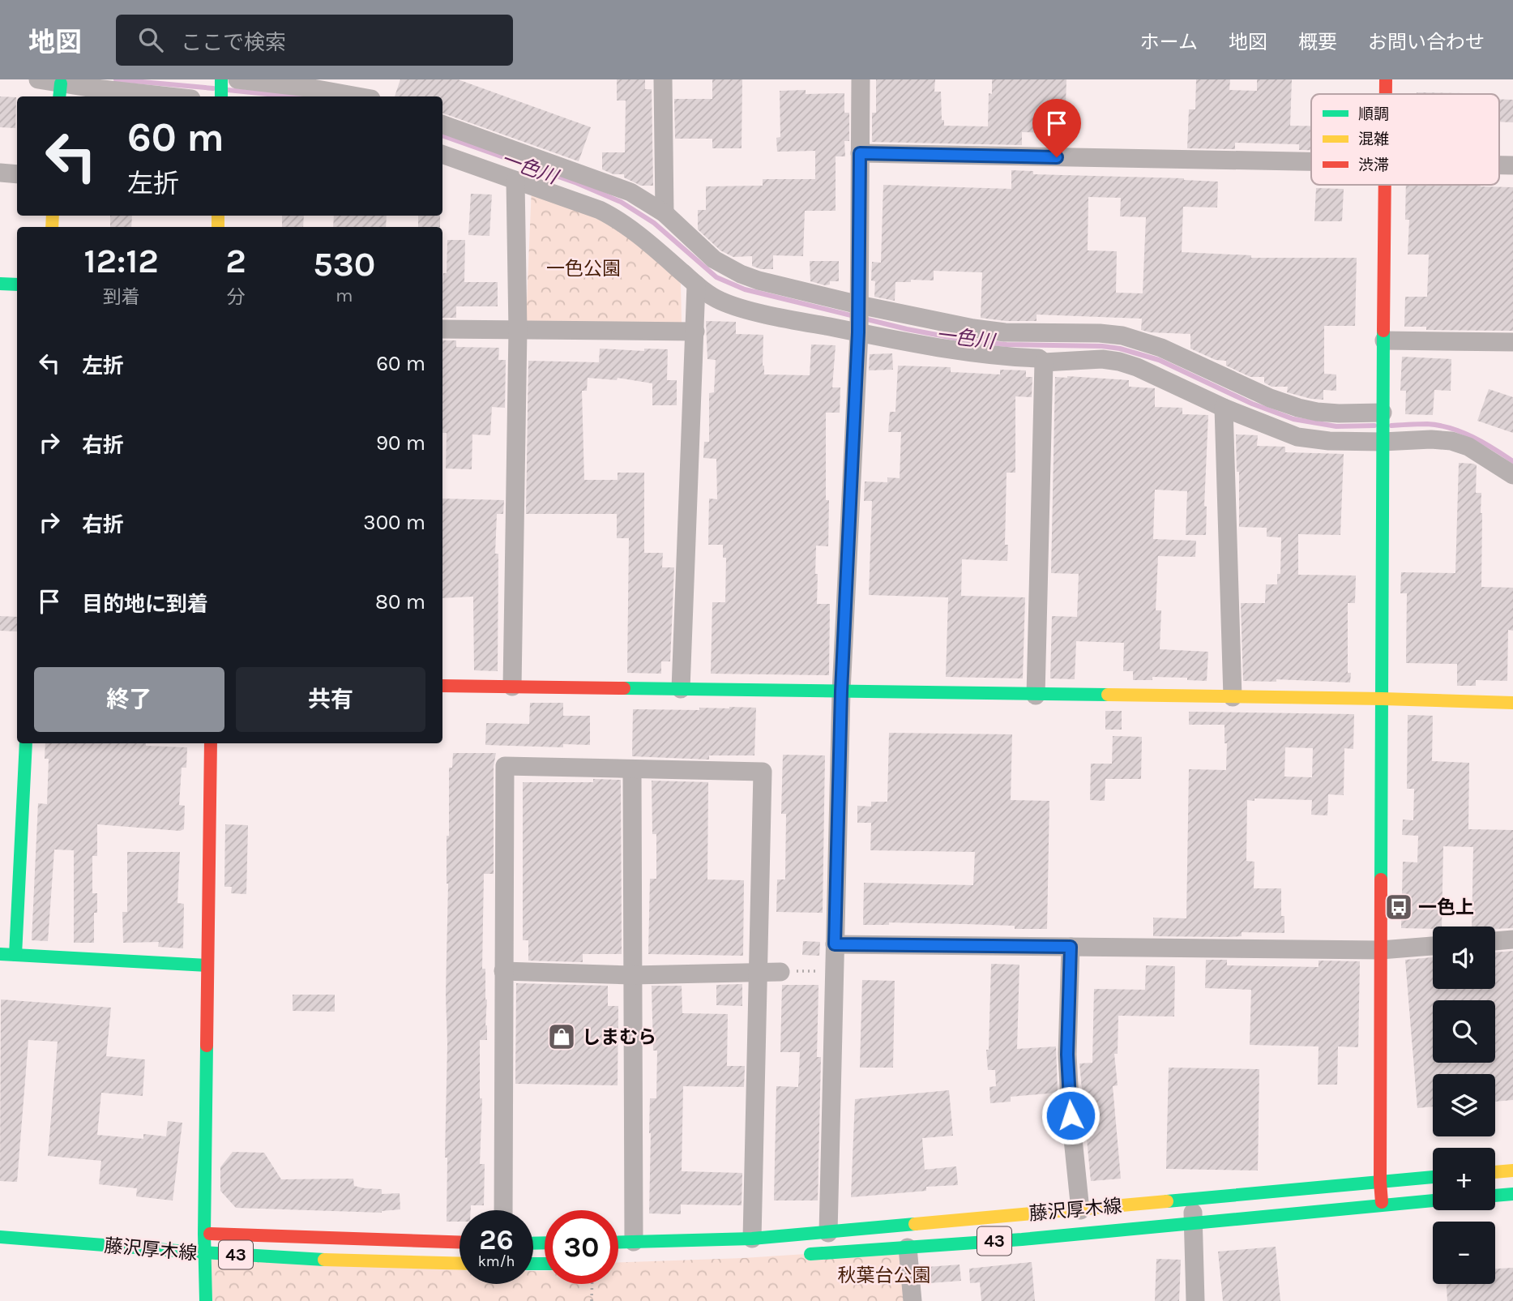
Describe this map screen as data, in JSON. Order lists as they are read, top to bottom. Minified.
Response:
{"streets":{"street":["藤沢厚木線","43"]},"water":["一色川"],"parks":["一色公園","秋葉台公園"],"places":{"bus stop":["一色上"],"shop":["しまむら"]},"legend":["順調","混雑","渋滞"],"page":{"header":"地図","search":"ここで検索","nav":["ホーム","地図","概要","お問い合わせ"],"turn":["60 m","左折"],"eta":["12:12","到着","2","分","530","m"],"list":[{"name":"左折","value":"60 m"},{"name":"右折","value":"90 m"},{"name":"右折","value":"300 m"},{"name":"目的地に到着","value":"80 m"}],"buttons":["終了","共有"],"map_buttons":["+","−"],"speed":"26 km/h","limit":"30"}}
